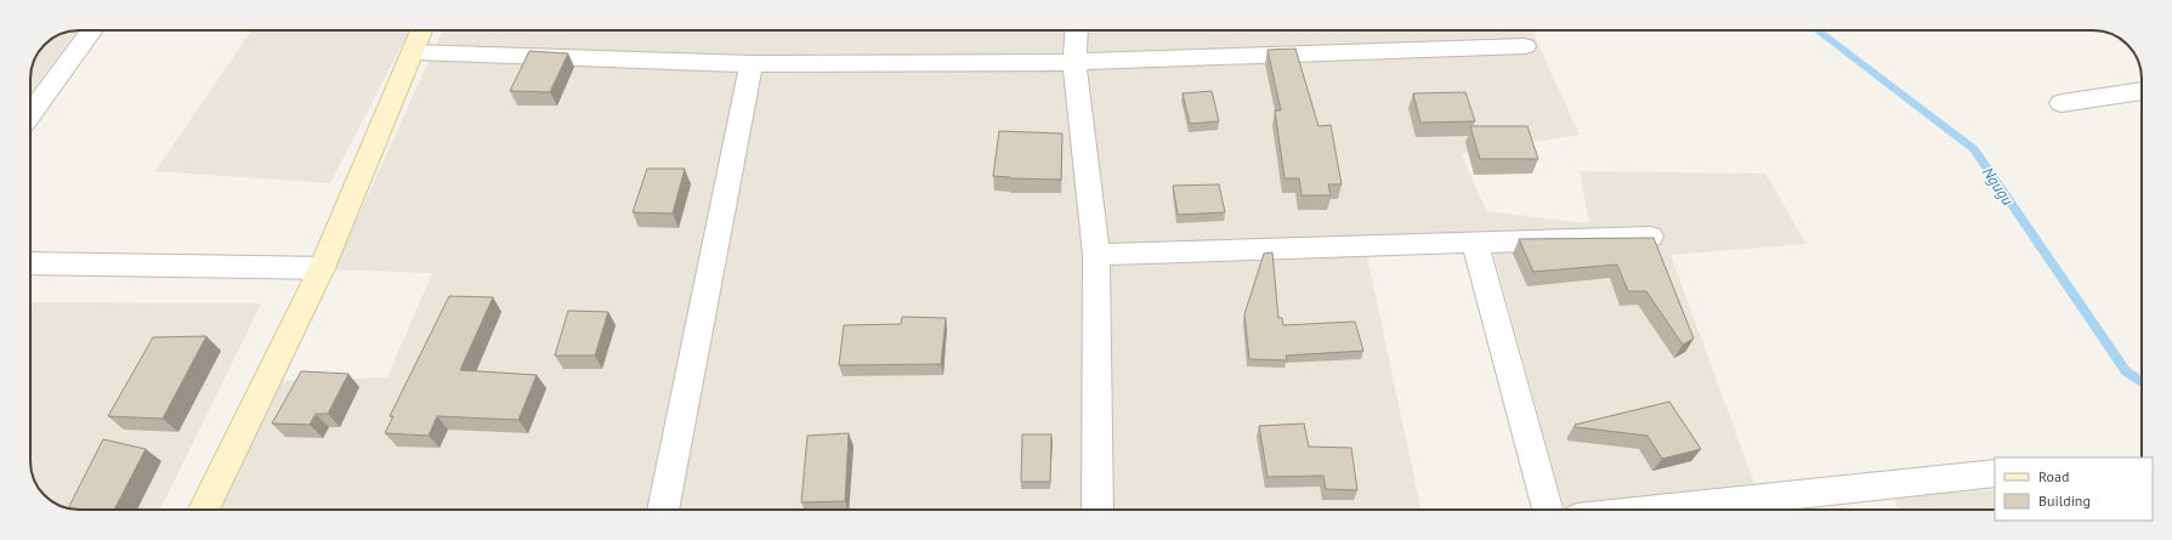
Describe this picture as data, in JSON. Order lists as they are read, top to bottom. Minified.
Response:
{"water":["Ngugu"],"legend":["Road","Building"]}
